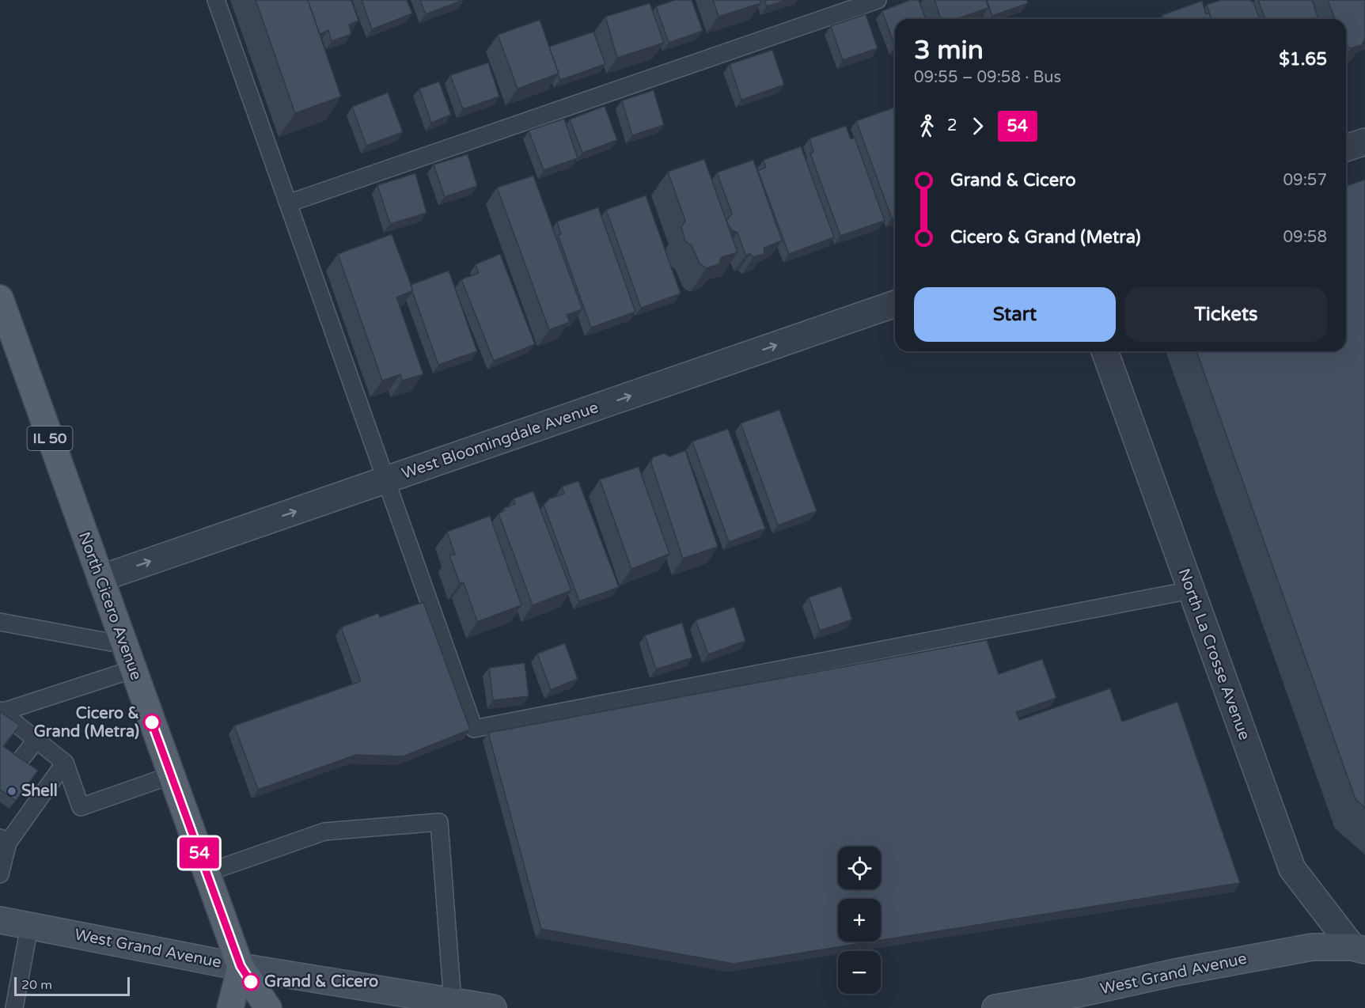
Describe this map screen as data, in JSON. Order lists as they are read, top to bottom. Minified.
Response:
{"streets":{"main road":["IL 50","North Cicero Avenue","West Grand Avenue"],"street":["West Bloomingdale Avenue","North La Crosse Avenue"]},"crossings":[["West Bloomingdale Avenue","North Cicero Avenue"],["North Cicero Avenue","West Grand Avenue"],["North La Crosse Avenue","West Grand Avenue"]],"one_way":["West Bloomingdale Avenue"],"places":["Cicero & Grand (Metra)","Shell","Grand & Cicero"],"lines":["bus line 54"],"scale_bar":"20 m","page":{"on_map":"54","heading":["3 min","09:55 – 09:58 · Bus","$1.65"],"legs":["2","54"],"list":[{"name":"Grand & Cicero","value":"09:57"},{"name":"Cicero & Grand (Metra)","value":"09:58"}],"buttons":["Start","Tickets"],"map_buttons":["+","−"],"scale":"20 m"}}
